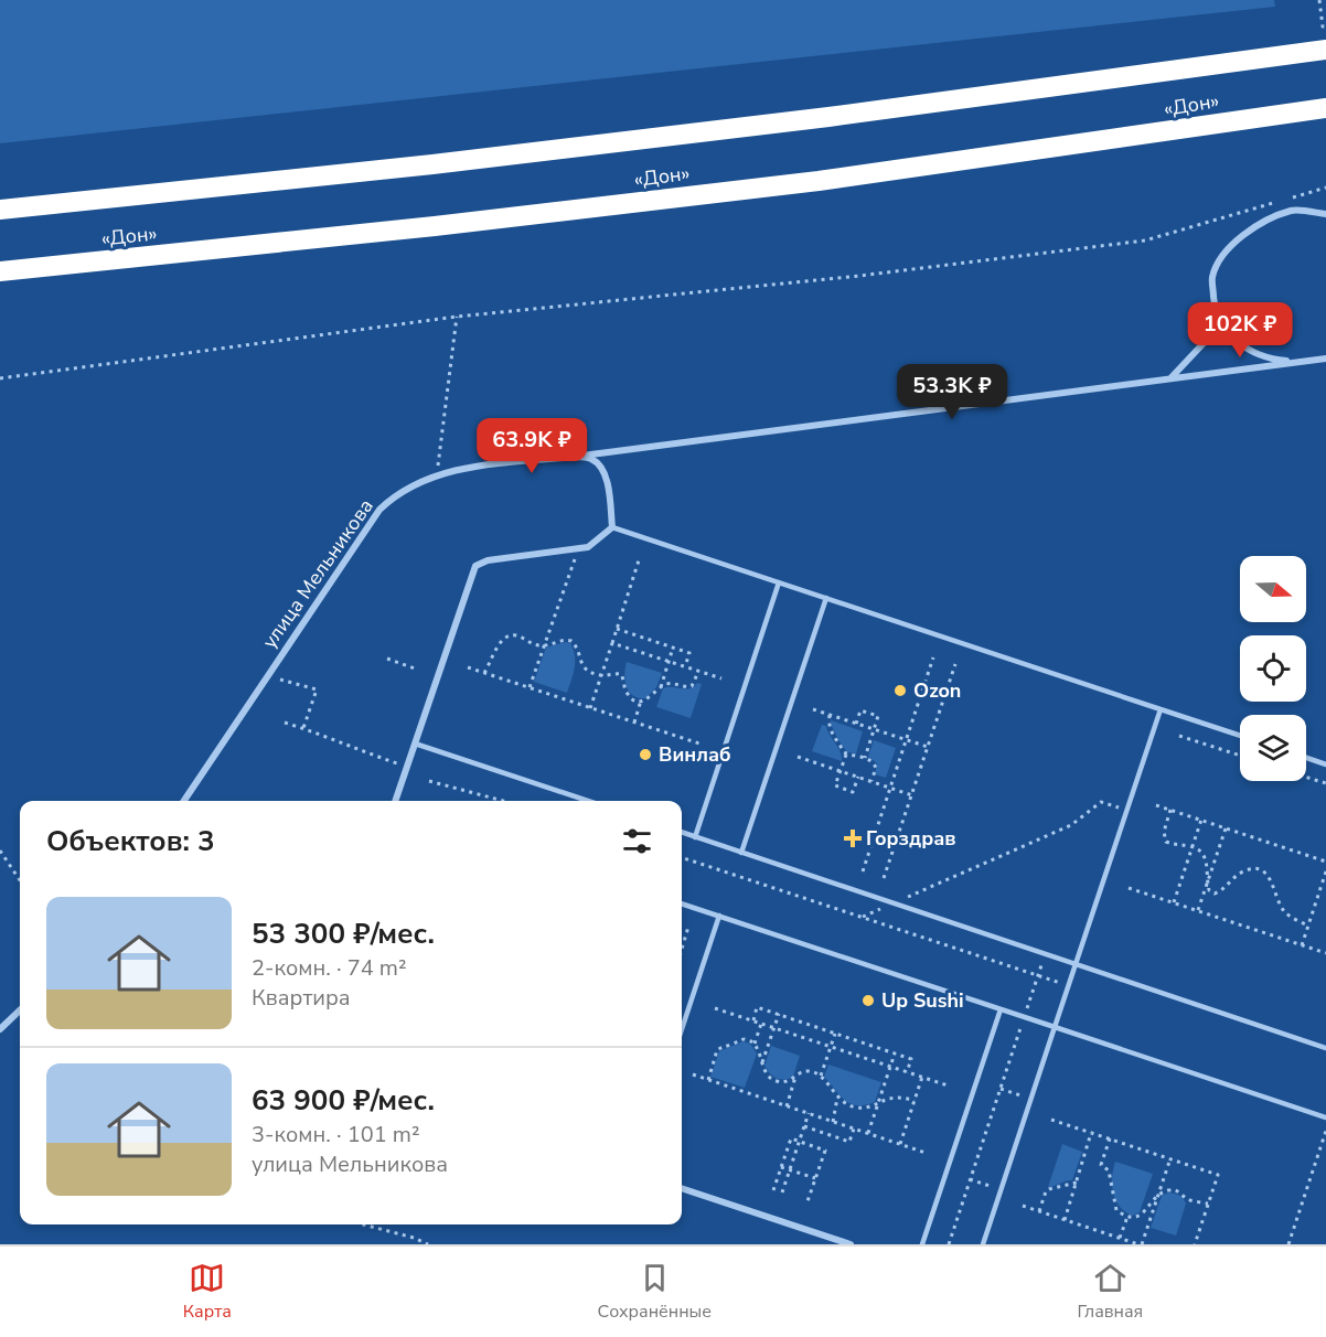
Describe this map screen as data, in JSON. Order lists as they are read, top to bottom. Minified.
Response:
{"streets":{"highway":["«Дон»"],"street":["улица Мельникова"]},"places":{"other":["Ozon","Винлаб","Up Sushi"],"health":["Горздрав"]},"north":"right","page":{"price":["102K ₽","53.3K ₽","63.9K ₽"],"heading":"Объектов: 3","list":[{"name":"53 300 ₽/мес.","note":"2-комн. · 74 m² · Квартира"},{"name":"63 900 ₽/мес.","note":"3-комн. · 101 m² · улица Мельникова"}],"tabs":["Карта","Сохранённые","Главная"]}}
